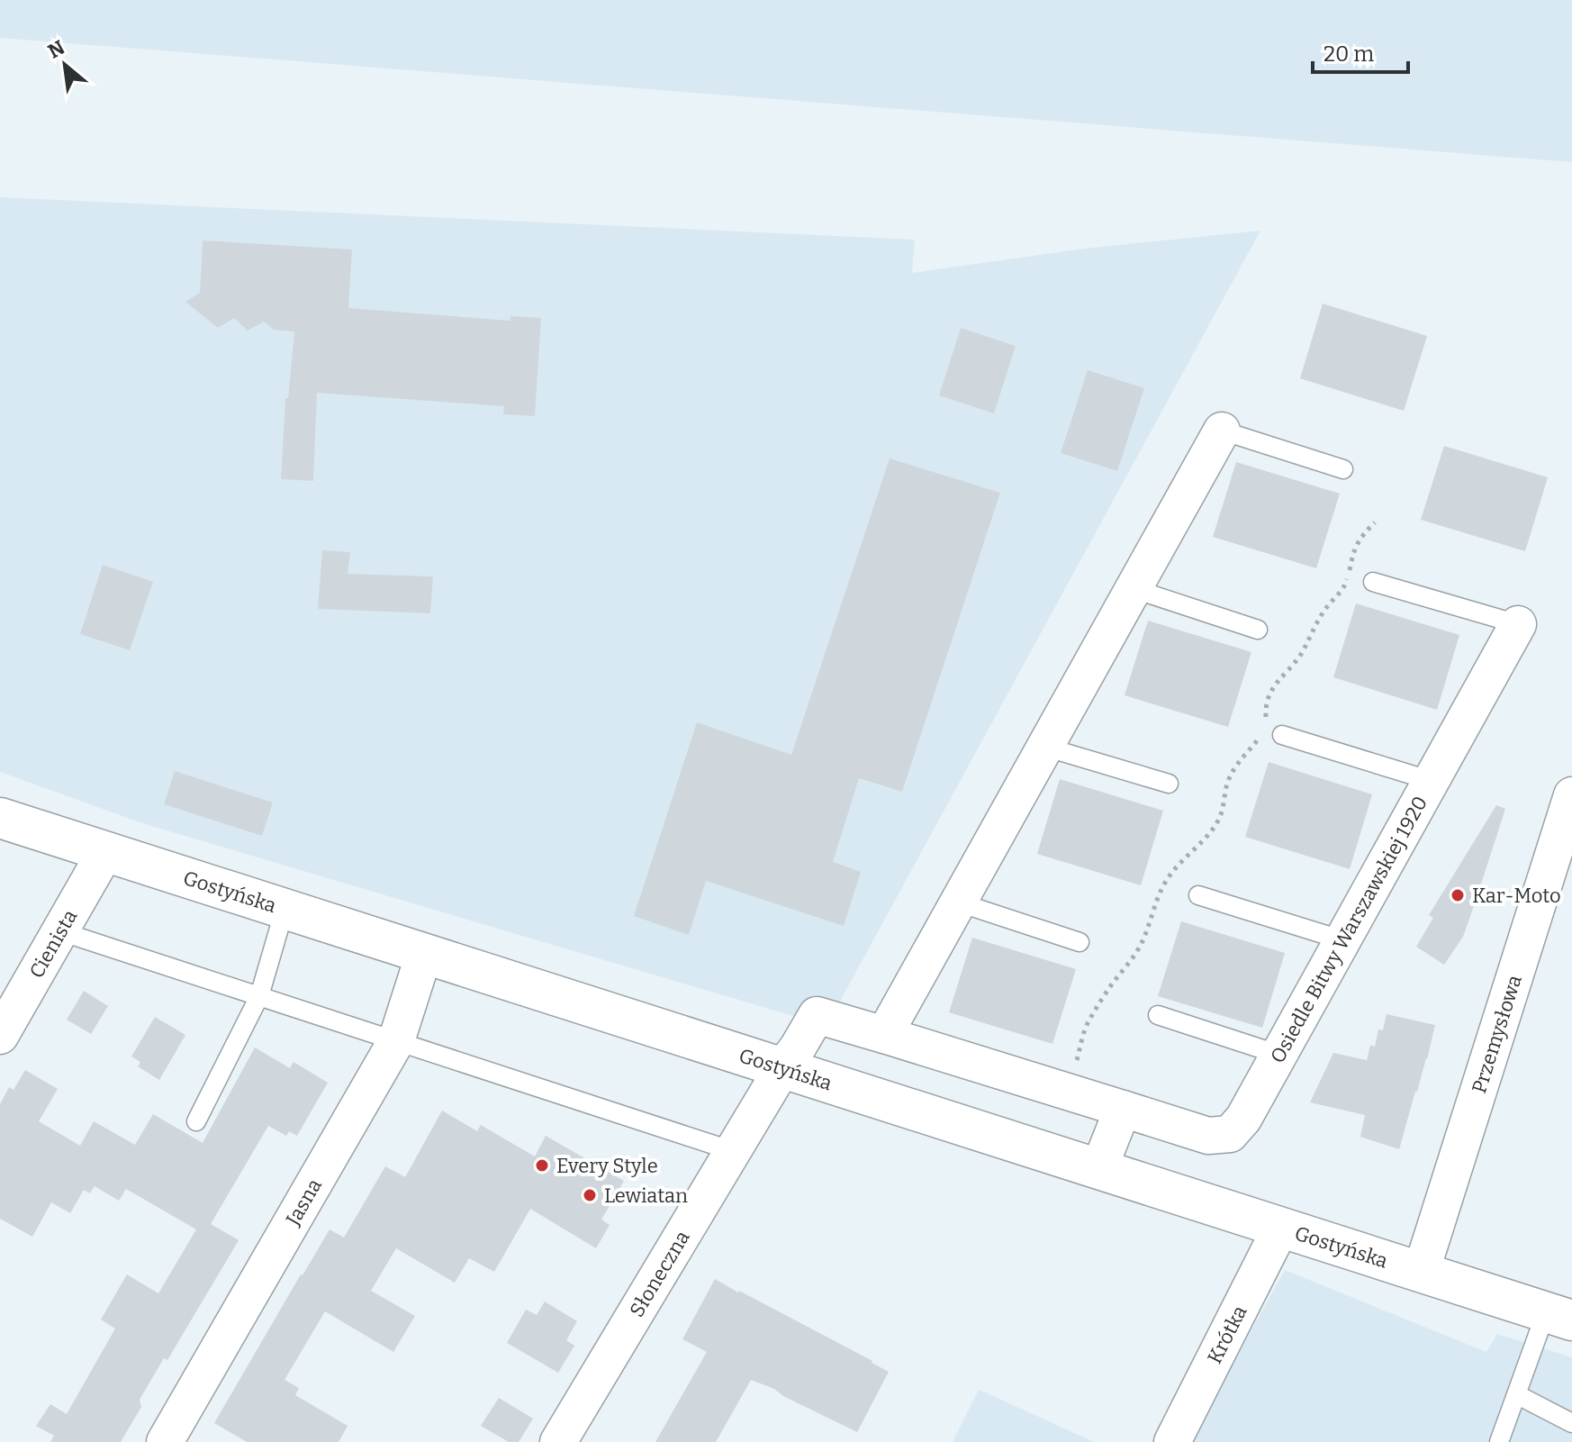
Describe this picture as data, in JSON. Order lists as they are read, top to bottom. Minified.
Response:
{"streets":{"main road":["Gostyńska"],"street":["Osiedle Bitwy Warszawskiej 1920","Cienista","Przemysłowa","Jasna","Słoneczna","Krótka"]},"crossings":[["Gostyńska","Osiedle Bitwy Warszawskiej 1920"],["Gostyńska","Cienista"],["Gostyńska","Przemysłowa"],["Gostyńska","Jasna"],["Gostyńska","Słoneczna"],["Gostyńska","Krótka"],["Osiedle Bitwy Warszawskiej 1920","Słoneczna"]],"places":["Kar-Moto","Every Style","Lewiatan"],"scale_bar":"20 m","north":"top left"}
